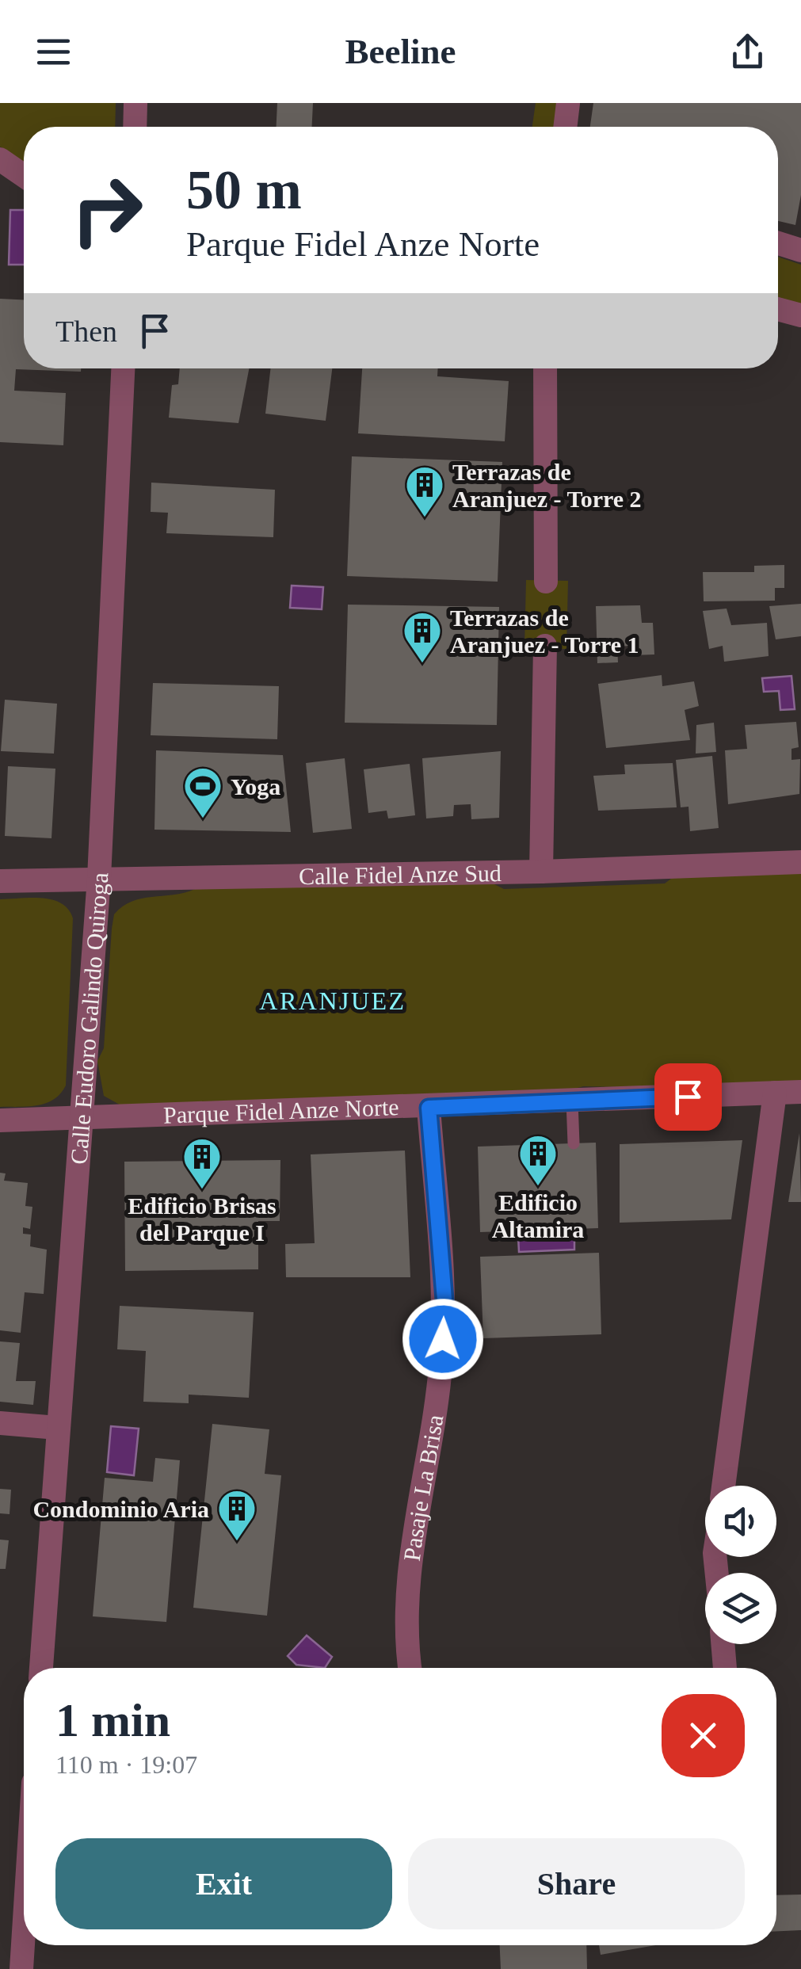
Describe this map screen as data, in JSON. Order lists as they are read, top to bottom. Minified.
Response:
{"streets":{"street":["Calle Fidel Anze Sud","Calle Eudoro Galindo Quiroga","Parque Fidel Anze Norte","Pasaje La Brisa"]},"crossings":[["Calle Fidel Anze Sud","Calle Eudoro Galindo Quiroga"],["Calle Eudoro Galindo Quiroga","Parque Fidel Anze Norte"],["Parque Fidel Anze Norte","Pasaje La Brisa"]],"districts":["ARANJUEZ"],"places":{"building":["Terrazas de Aranjuez - Torre 2","Terrazas de Aranjuez - Torre 1","Edificio Altamira","Edificio Brisas del Parque I","Condominio Aria"],"sports":["Yoga"]},"page":{"header":"Beeline","turn":["50 m","Parque Fidel Anze Norte"],"then":"Then","heading":["1 min","110 m · 19:07"],"buttons":["Exit","Share"]}}
